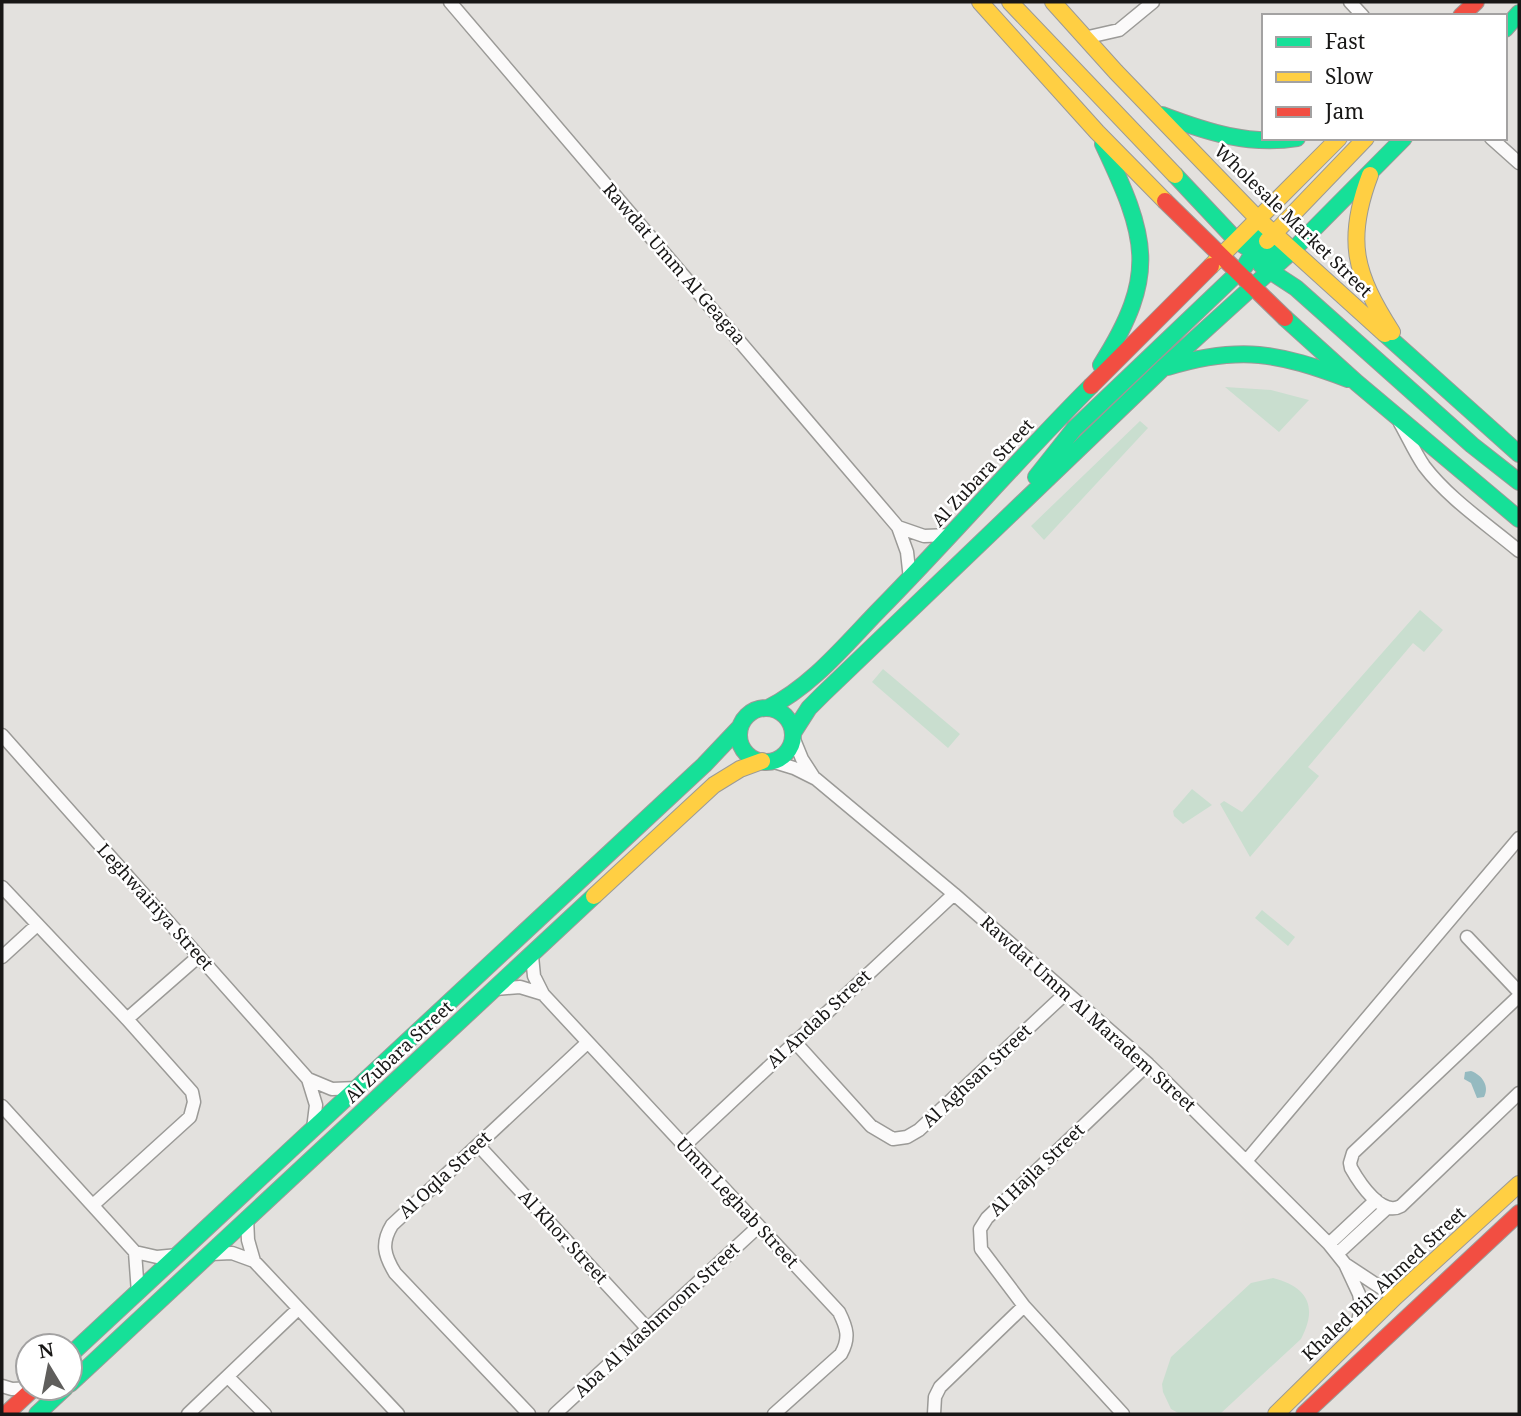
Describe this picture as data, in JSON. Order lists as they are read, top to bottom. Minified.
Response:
{"streets":{"main road":["Wholesale Market Street","Al Zubara Street","Khaled Bin Ahmed Street"],"street":["Rawdat Umm Al Geagaa","Leghwairiya Street","Rawdat Umm Al Maradem Street","Al Andab Street","Al Aghsan Street","Al Hajla Street","Al Oqla Street","Umm Leghab Street","Al Khor Street","Aba Al Mashmoom Street"]},"crossings":[["Wholesale Market Street","Al Zubara Street"],["Rawdat Umm Al Geagaa","Al Zubara Street"],["Al Zubara Street","Leghwairiya Street"],["Al Zubara Street","Rawdat Umm Al Maradem Street"],["Al Zubara Street","Umm Leghab Street"],["Rawdat Umm Al Maradem Street","Al Andab Street"],["Rawdat Umm Al Maradem Street","Al Aghsan Street"],["Rawdat Umm Al Maradem Street","Al Hajla Street"],["Rawdat Umm Al Maradem Street","Khaled Bin Ahmed Street"],["Al Andab Street","Al Aghsan Street"],["Al Andab Street","Umm Leghab Street"],["Al Oqla Street","Umm Leghab Street"],["Al Oqla Street","Al Khor Street"],["Umm Leghab Street","Aba Al Mashmoom Street"],["Al Khor Street","Aba Al Mashmoom Street"]],"legend":["Fast","Slow","Jam"],"north":"top"}
